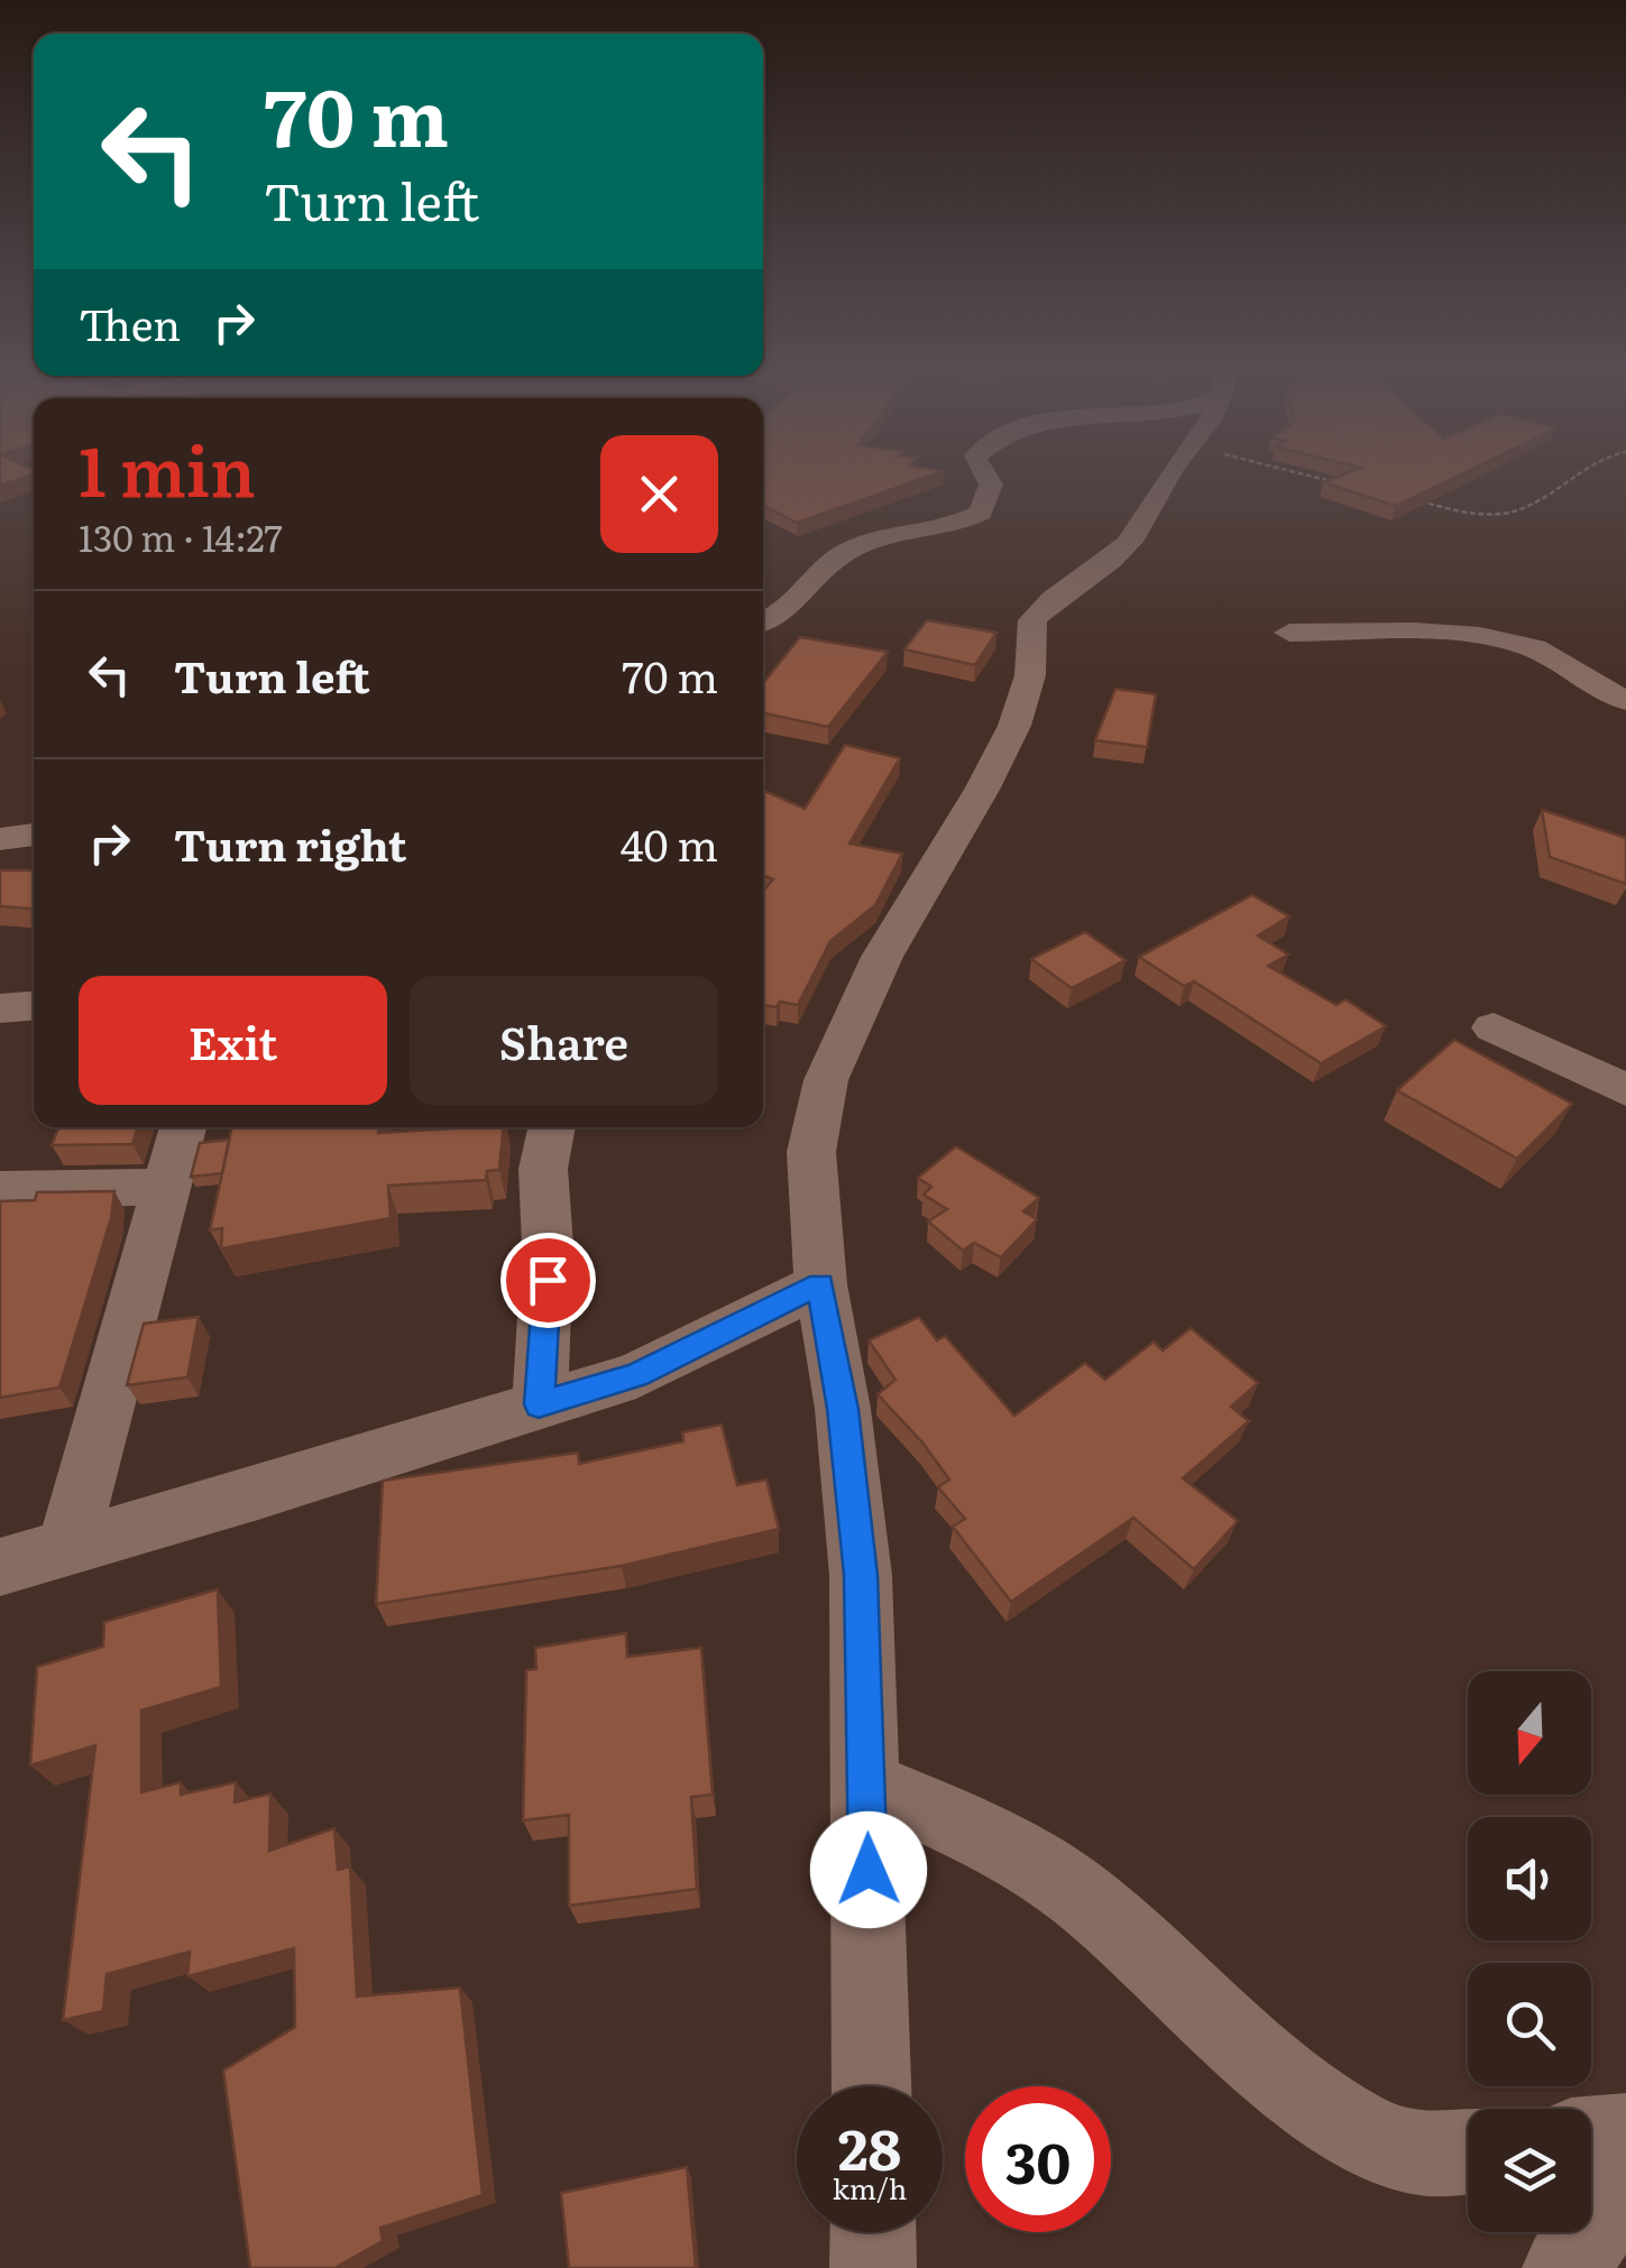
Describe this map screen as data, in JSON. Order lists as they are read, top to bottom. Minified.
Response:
{"north":"bottom","page":{"turn":["70 m","Turn left"],"then":"Then","heading":["1 min","130 m · 14:27"],"list":[{"name":"Turn left","value":"70 m"},{"name":"Turn right","value":"40 m"}],"buttons":["Exit","Share"],"speed":"28 km/h","limit":"30"}}
